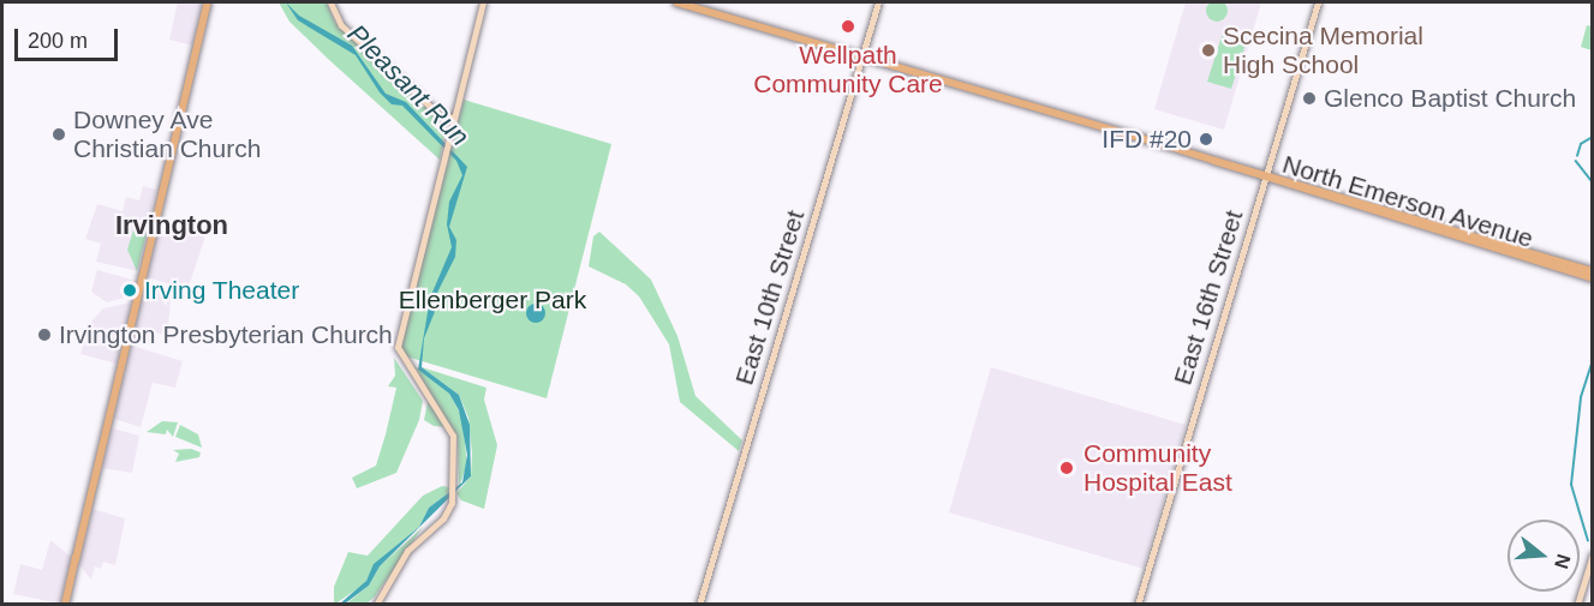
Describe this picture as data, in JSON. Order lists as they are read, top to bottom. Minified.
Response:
{"streets":{"main road":["North Emerson Avenue","East 10th Street","East 16th Street"]},"crossings":[["North Emerson Avenue","East 10th Street"],["North Emerson Avenue","East 16th Street"]],"districts":["Irvington"],"water":["Pleasant Run"],"parks":["Ellenberger Park"],"places":["Wellpath Community Care","Scecina Memorial High School","Glenco Baptist Church","Downey Ave Christian Church","IFD #20","Irving Theater","Irvington Presbyterian Church","Community Hospital East"],"scale_bar":"200 m","north":"right"}
